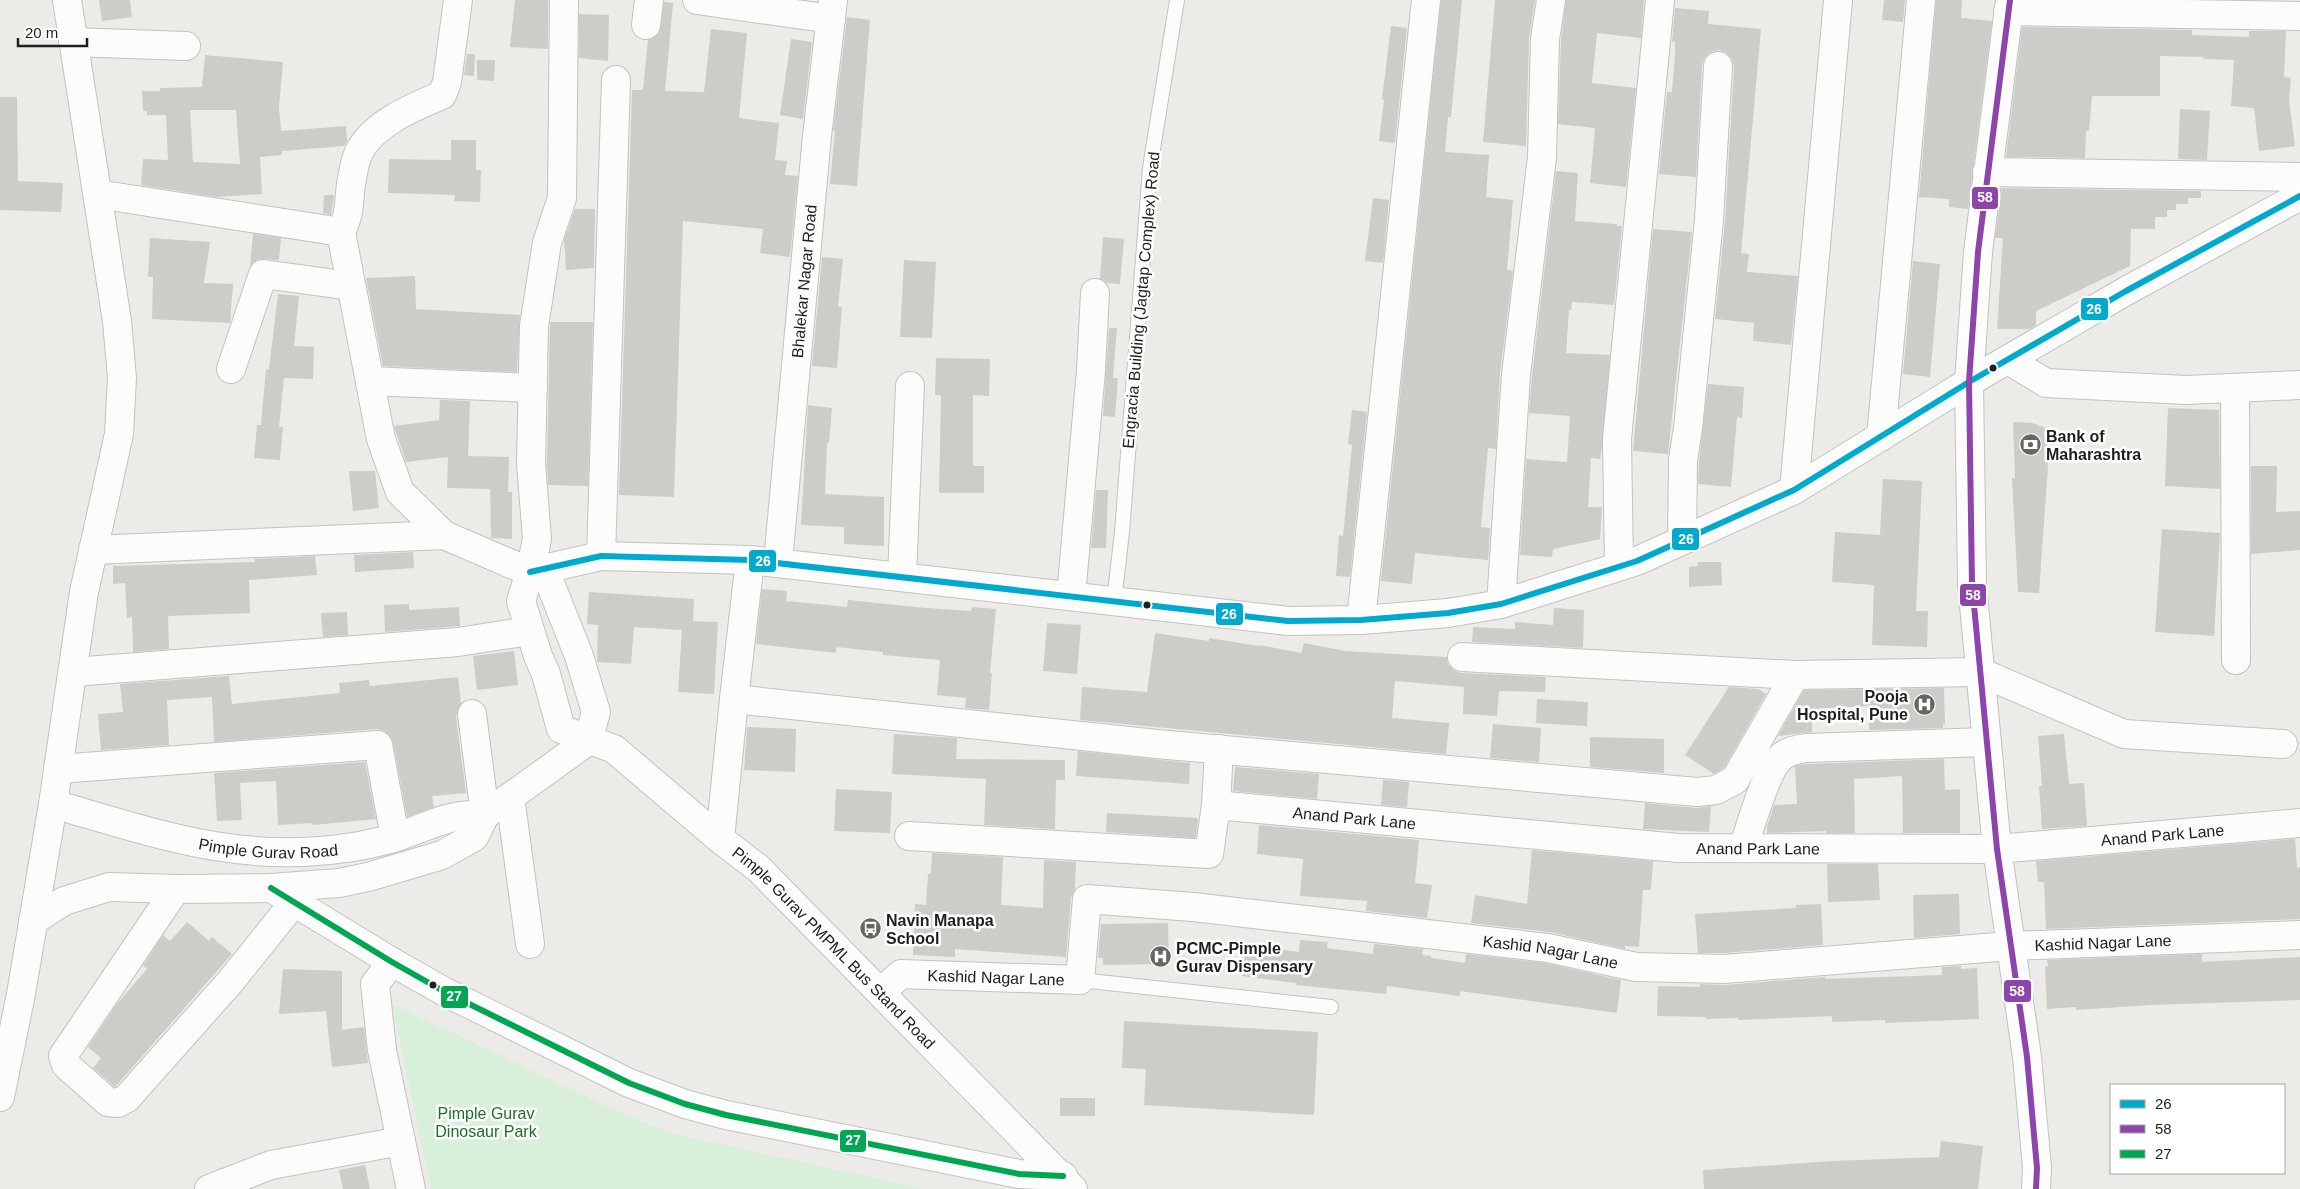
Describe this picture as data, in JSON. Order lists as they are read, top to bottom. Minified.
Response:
{"streets":{"street":["Bhalekar Nagar Road","Anand Park Lane","Pimple Gurav Road","Kashid Nagar Lane","Pimple Gurav PMPML Bus Stand Road"],"lane":["Engracia Building (Jagtap Complex) Road"]},"crossings":[["Kashid Nagar Lane","Pimple Gurav PMPML Bus Stand Road"]],"parks":["Pimple Gurav Dinosaur Park"],"places":{"bank":["Bank of Maharashtra"],"hospital":["Pooja Hospital, Pune","PCMC-Pimple Gurav Dispensary"],"bus stop":["Navin Manapa School"]},"lines":["transit line 58","transit line 26","transit line 27"],"legend":["26","58","27"],"scale_bar":"20 m"}
